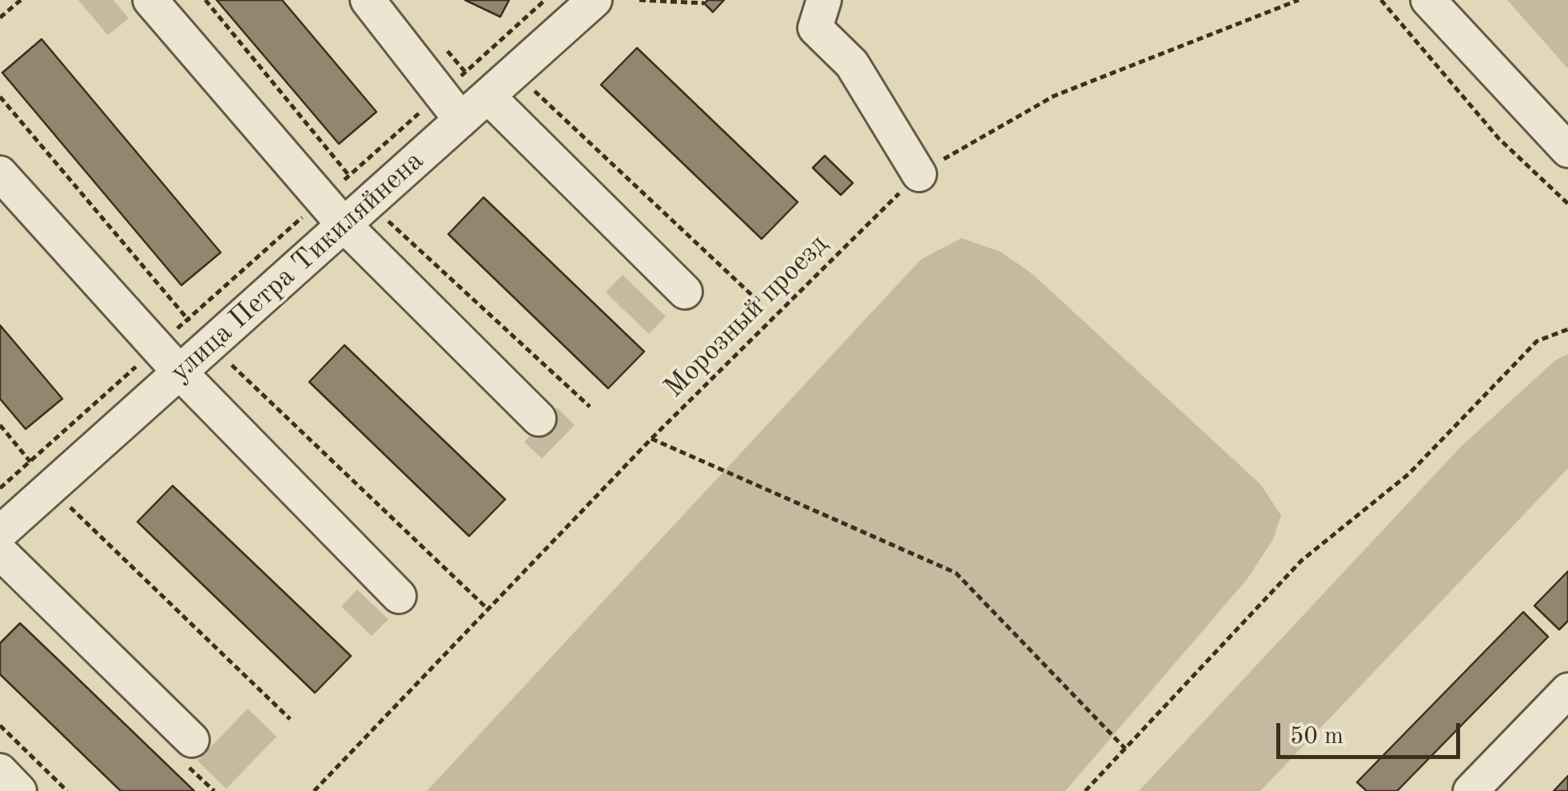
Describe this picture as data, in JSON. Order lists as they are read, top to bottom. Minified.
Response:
{"streets":{"street":["улица Петра Тикиляйнена"],"path":["Морозный проезд"]},"scale_bar":"50 m"}
